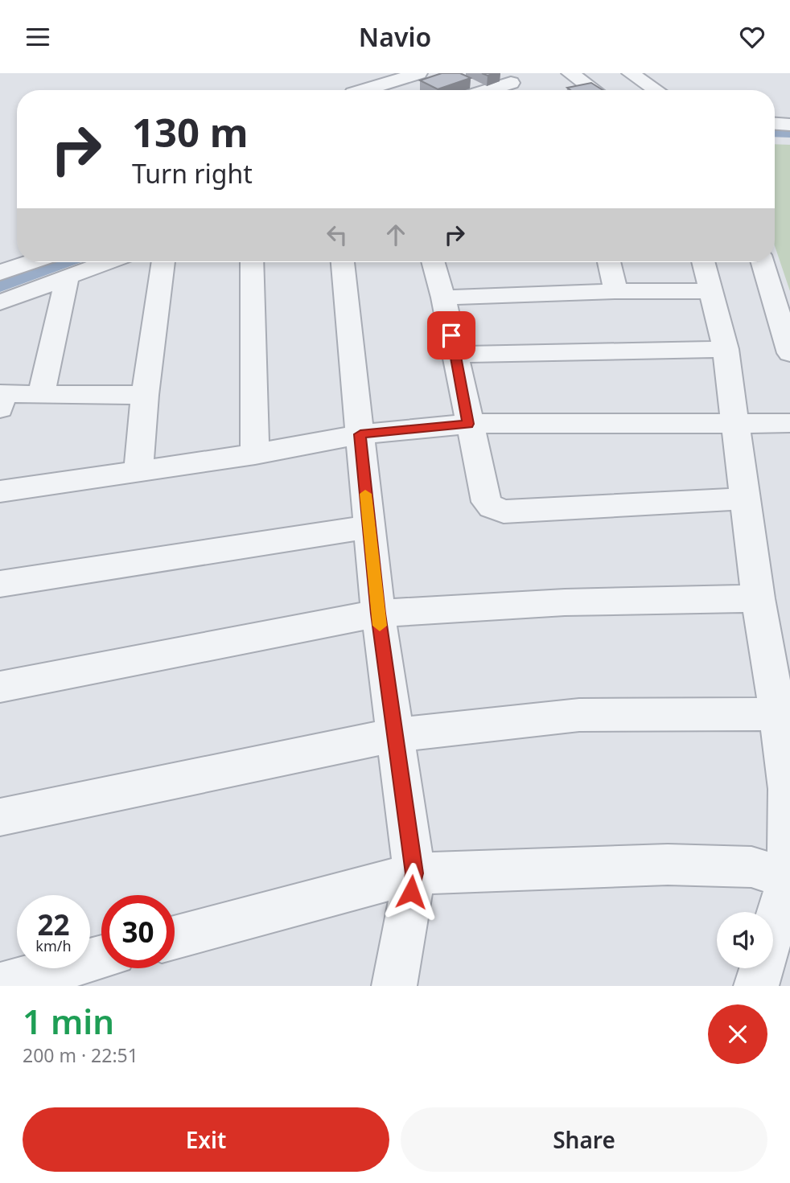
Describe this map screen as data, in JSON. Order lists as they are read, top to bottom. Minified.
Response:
{"page":{"header":"Navio","turn":["130 m","Turn right"],"speed":"22 km/h","limit":"30","heading":["1 min","200 m · 22:51"],"buttons":["Exit","Share"]}}
